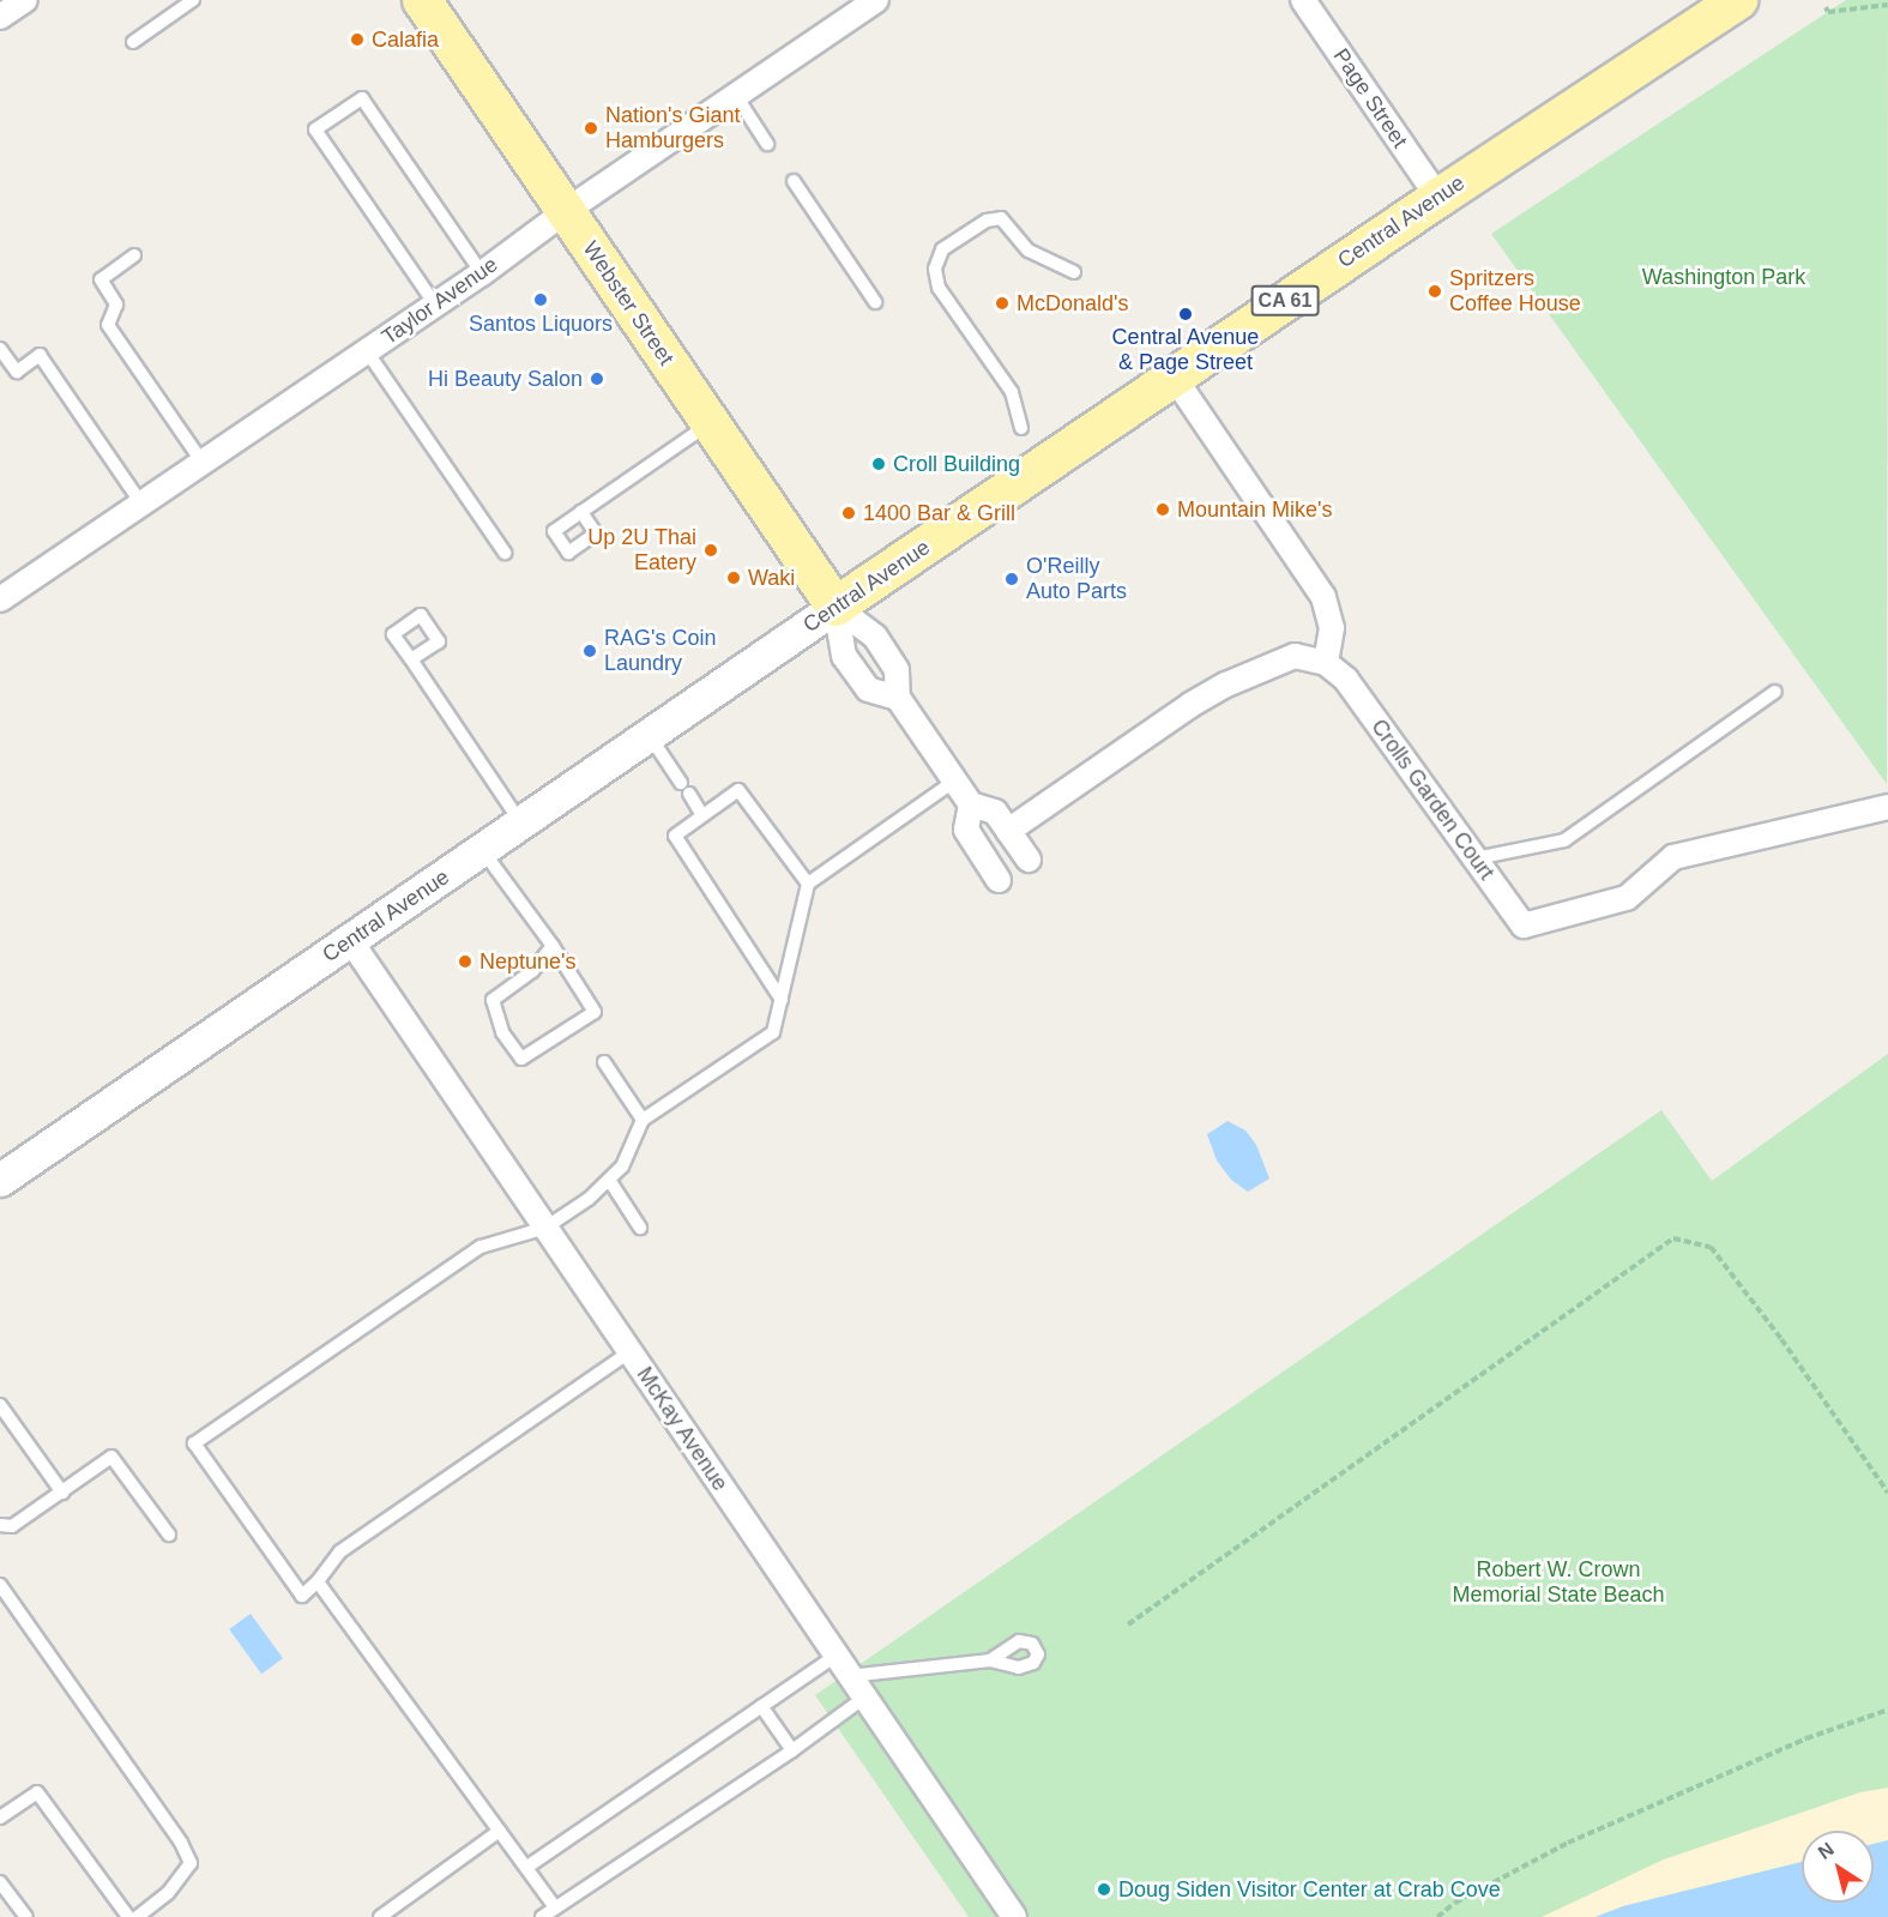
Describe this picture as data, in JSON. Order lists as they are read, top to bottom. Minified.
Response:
{"streets":{"main road":["Central Avenue","CA 61","Webster Street"],"street":["Page Street","Taylor Avenue","Crolls Garden Court","McKay Avenue"]},"crossings":[["Page Street","Central Avenue"],["Central Avenue","Webster Street"],["Central Avenue","McKay Avenue"],["Taylor Avenue","Webster Street"]],"parks":["Washington Park","Robert W. Crown Memorial State Beach"],"places":["Calafia","Nation's Giant Hamburgers","Spritzers Coffee House","Santos Liquors","McDonald's","Central Avenue & Page Street","Hi Beauty Salon","Croll Building","Mountain Mike's","1400 Bar & Grill","Up 2U Thai Eatery","Waki","O'Reilly Auto Parts","RAG's Coin Laundry","Neptune's","Doug Siden Visitor Center at Crab Cove"],"north":"top left"}
